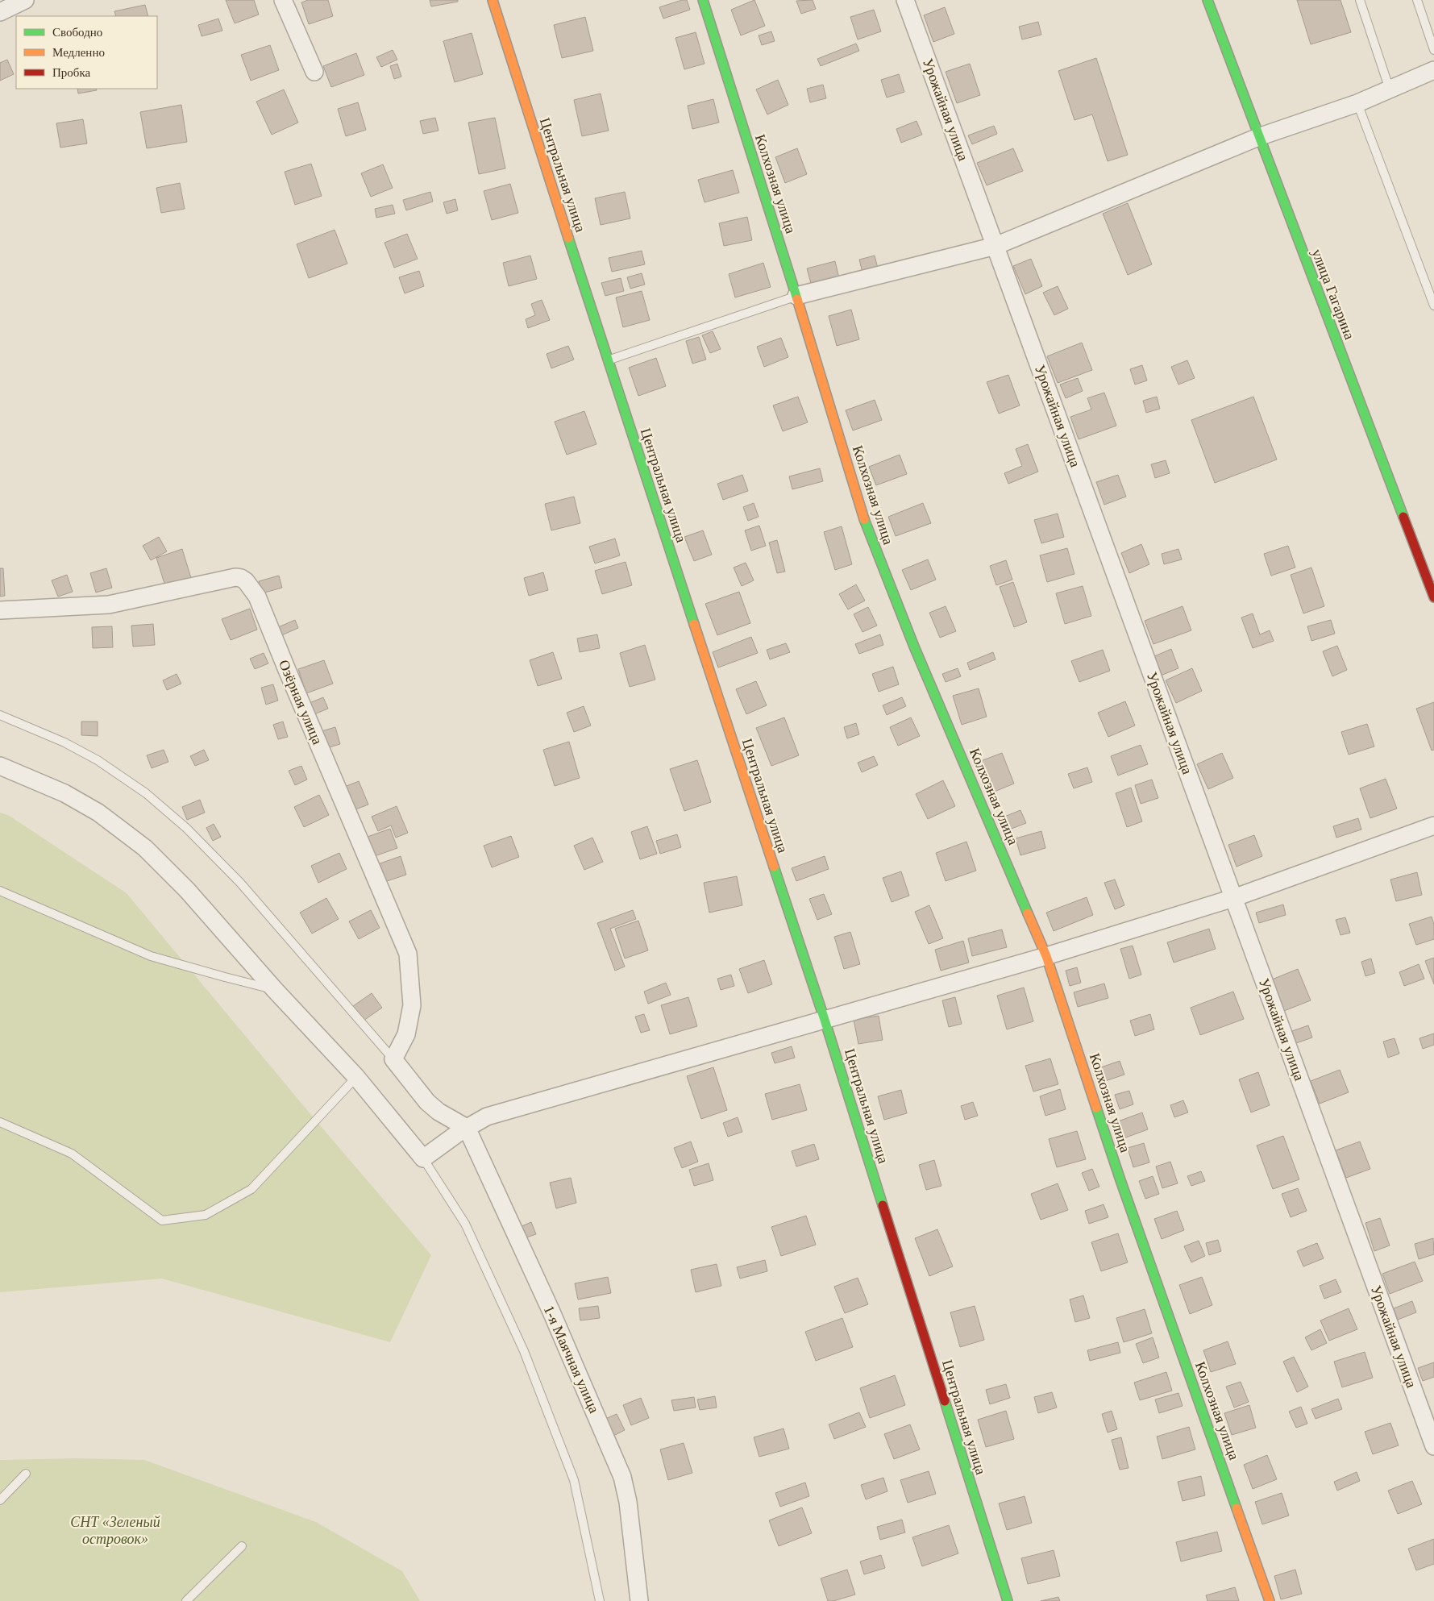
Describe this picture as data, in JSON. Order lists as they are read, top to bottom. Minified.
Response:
{"streets":{"street":["Урожайная улица","Центральная улица","Колхозная улица","улица Гагарина","Озёрная улица","1-я Маячная улица"]},"parks":["СНТ «Зеленый островок»"],"legend":["Свободно","Медленно","Пробка"]}
